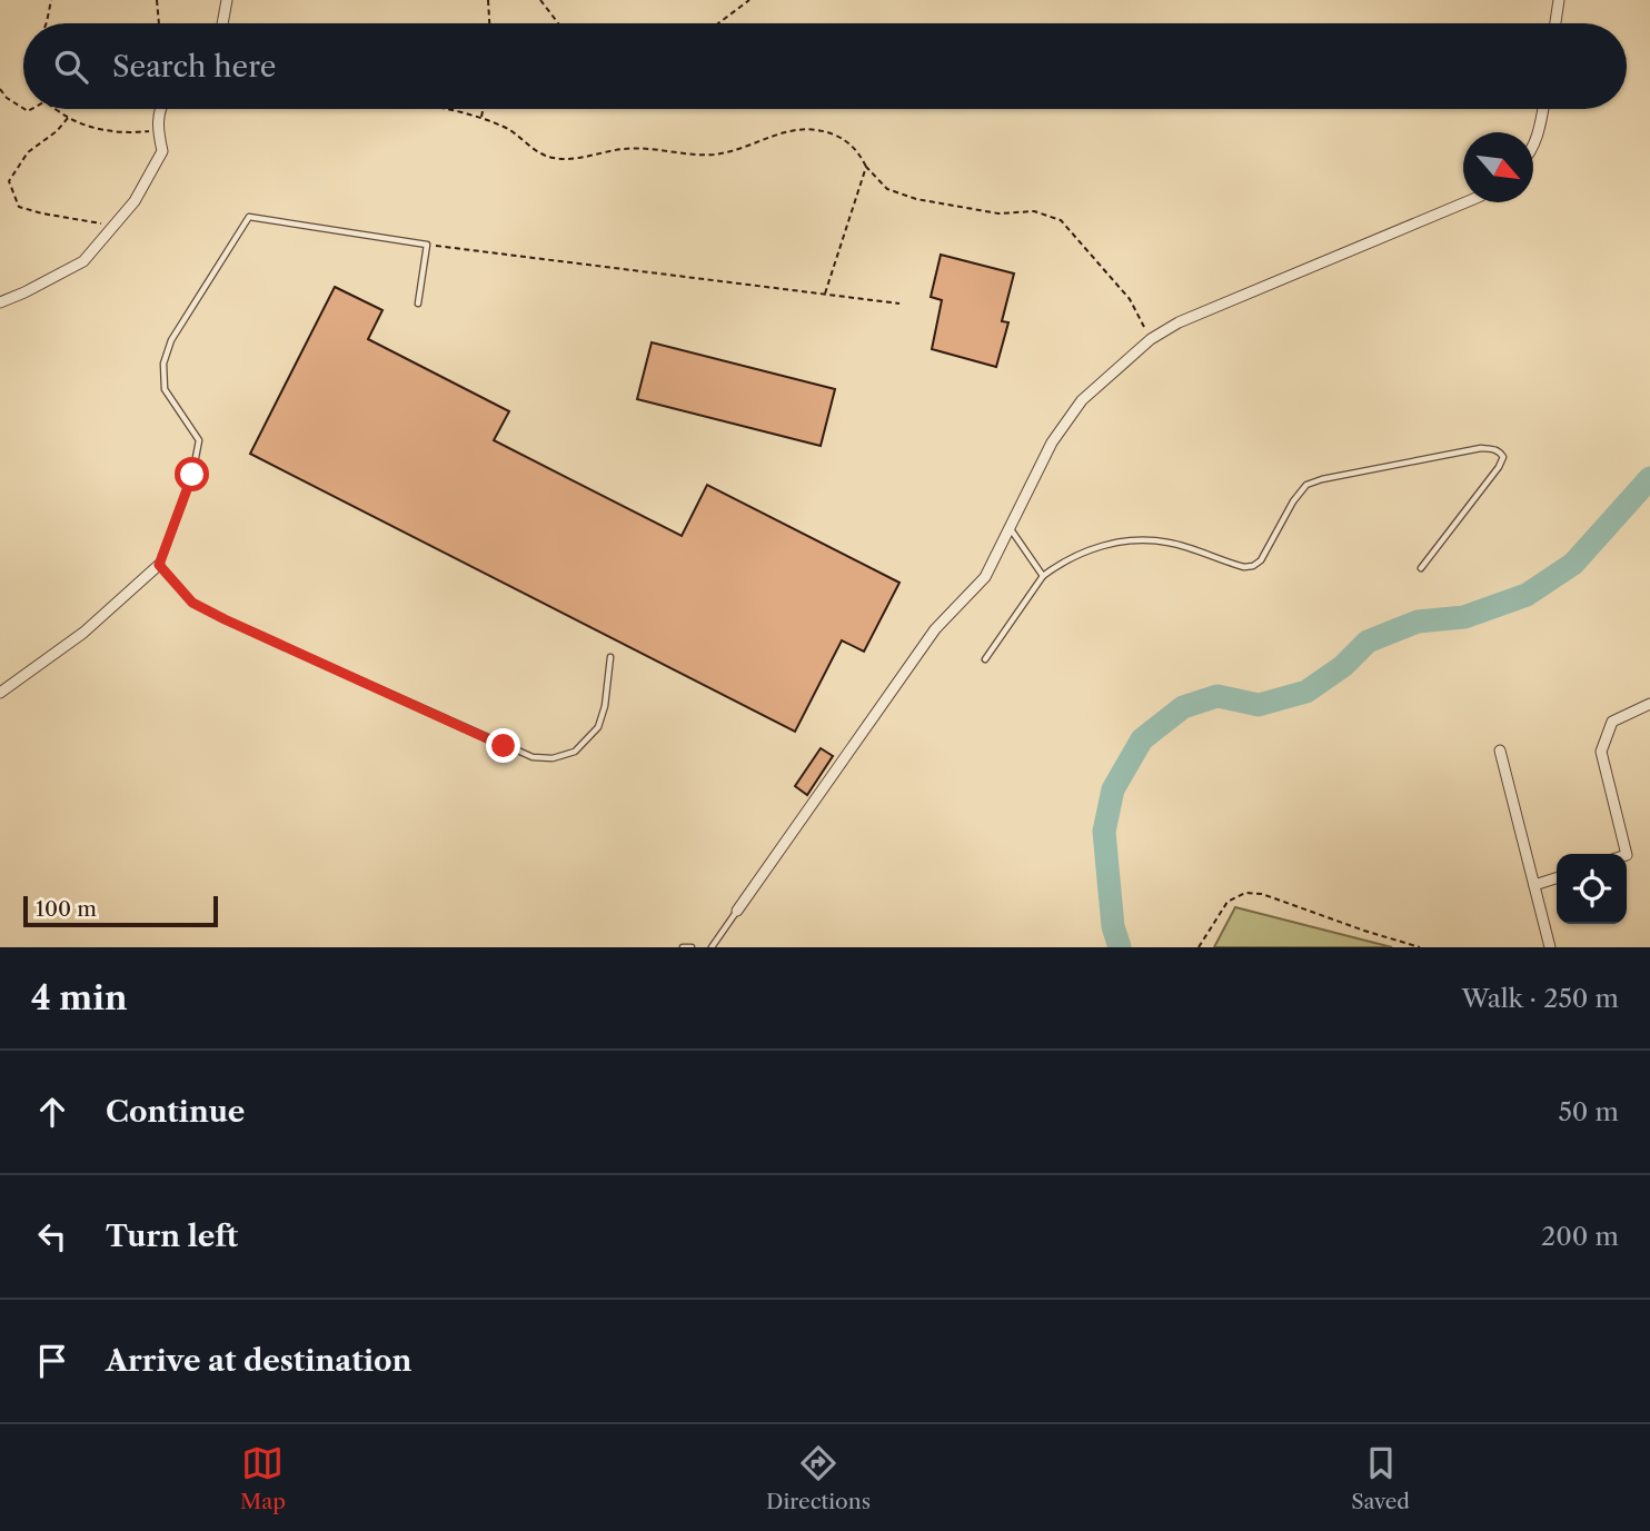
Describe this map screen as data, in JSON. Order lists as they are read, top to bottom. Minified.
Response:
{"scale_bar":"100 m","north":"bottom right","page":{"search":"Search here","scale":"100 m","heading":["4 min","Walk · 250 m"],"list":[["Continue","50 m"],["Turn left","200 m"],"Arrive at destination"],"nav":["Map","Directions","Saved"]}}
